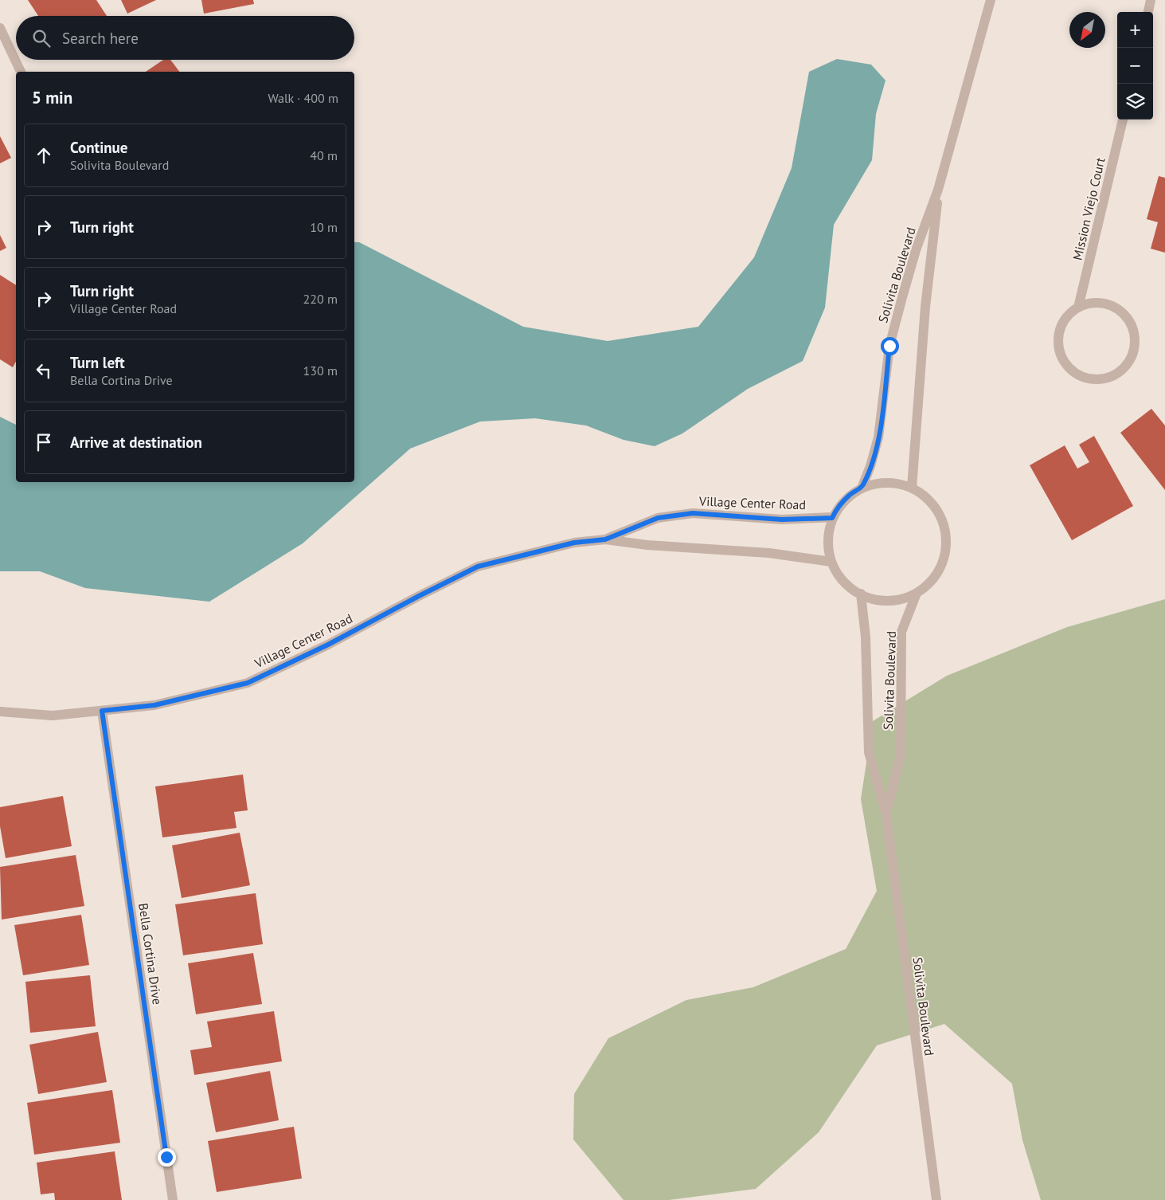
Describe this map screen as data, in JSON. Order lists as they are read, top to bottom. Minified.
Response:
{"streets":{"street":["Mission Viejo Court","Solivita Boulevard","Village Center Road","Bella Cortina Drive"]},"crossings":[["Solivita Boulevard","Village Center Road"],["Village Center Road","Bella Cortina Drive"]],"north":"bottom left","page":{"map_buttons":["+","−"],"search":"Search here","heading":["5 min","Walk · 400 m"],"list":[["Continue","Solivita Boulevard","40 m"],["Turn right","10 m"],["Turn right","Village Center Road","220 m"],["Turn left","Bella Cortina Drive","130 m"],"Arrive at destination"]}}
